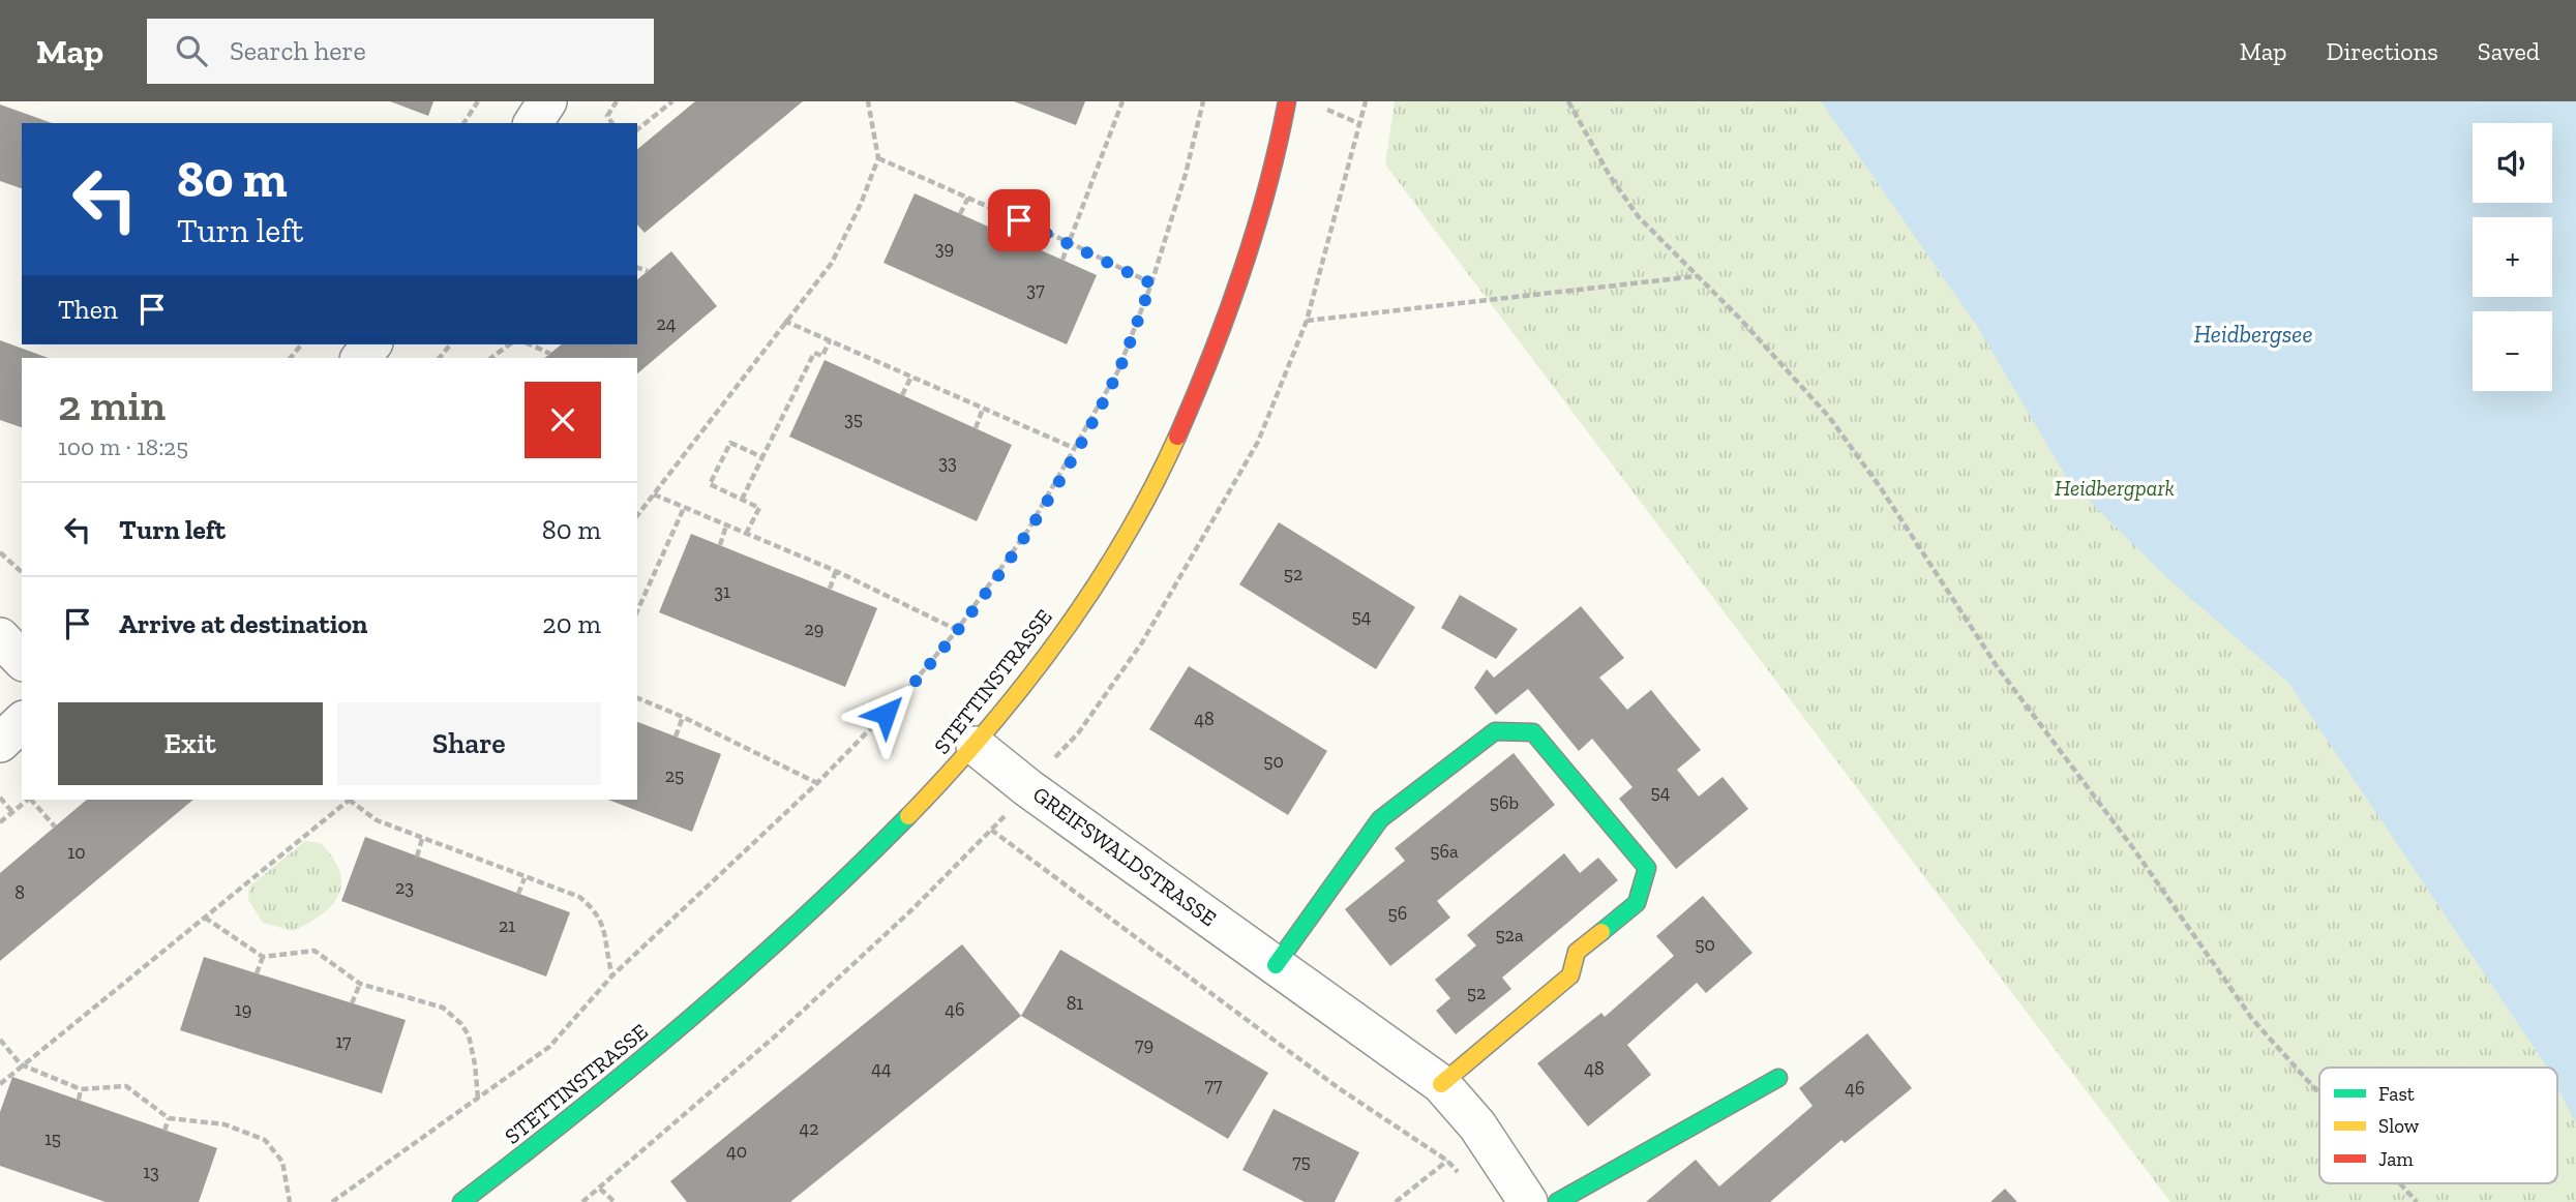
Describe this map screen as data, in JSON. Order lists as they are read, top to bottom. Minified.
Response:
{"streets":{"street":["STETTINSTRASSE","GREIFSWALDSTRASSE"]},"crossings":[["STETTINSTRASSE","GREIFSWALDSTRASSE"]],"water":["Heidbergsee"],"parks":["Heidbergpark"],"house_numbers":["39","37","24","35","33","52","31","54","29","48","50","25","54","56b","56a","10","23","8","56","21","52a","50","52","81","19","46","17","79","44","48","77","46","42","15","40","75","13"],"legend":["Fast","Slow","Jam"],"page":{"header":"Map","search":"Search here","nav":["Map","Directions","Saved"],"map_buttons":["+","−"],"turn":["80 m","Turn left"],"then":"Then","heading":["2 min","100 m · 18:25"],"list":[{"name":"Turn left","value":"80 m"},{"name":"Arrive at destination","value":"20 m"}],"buttons":["Exit","Share"]}}
